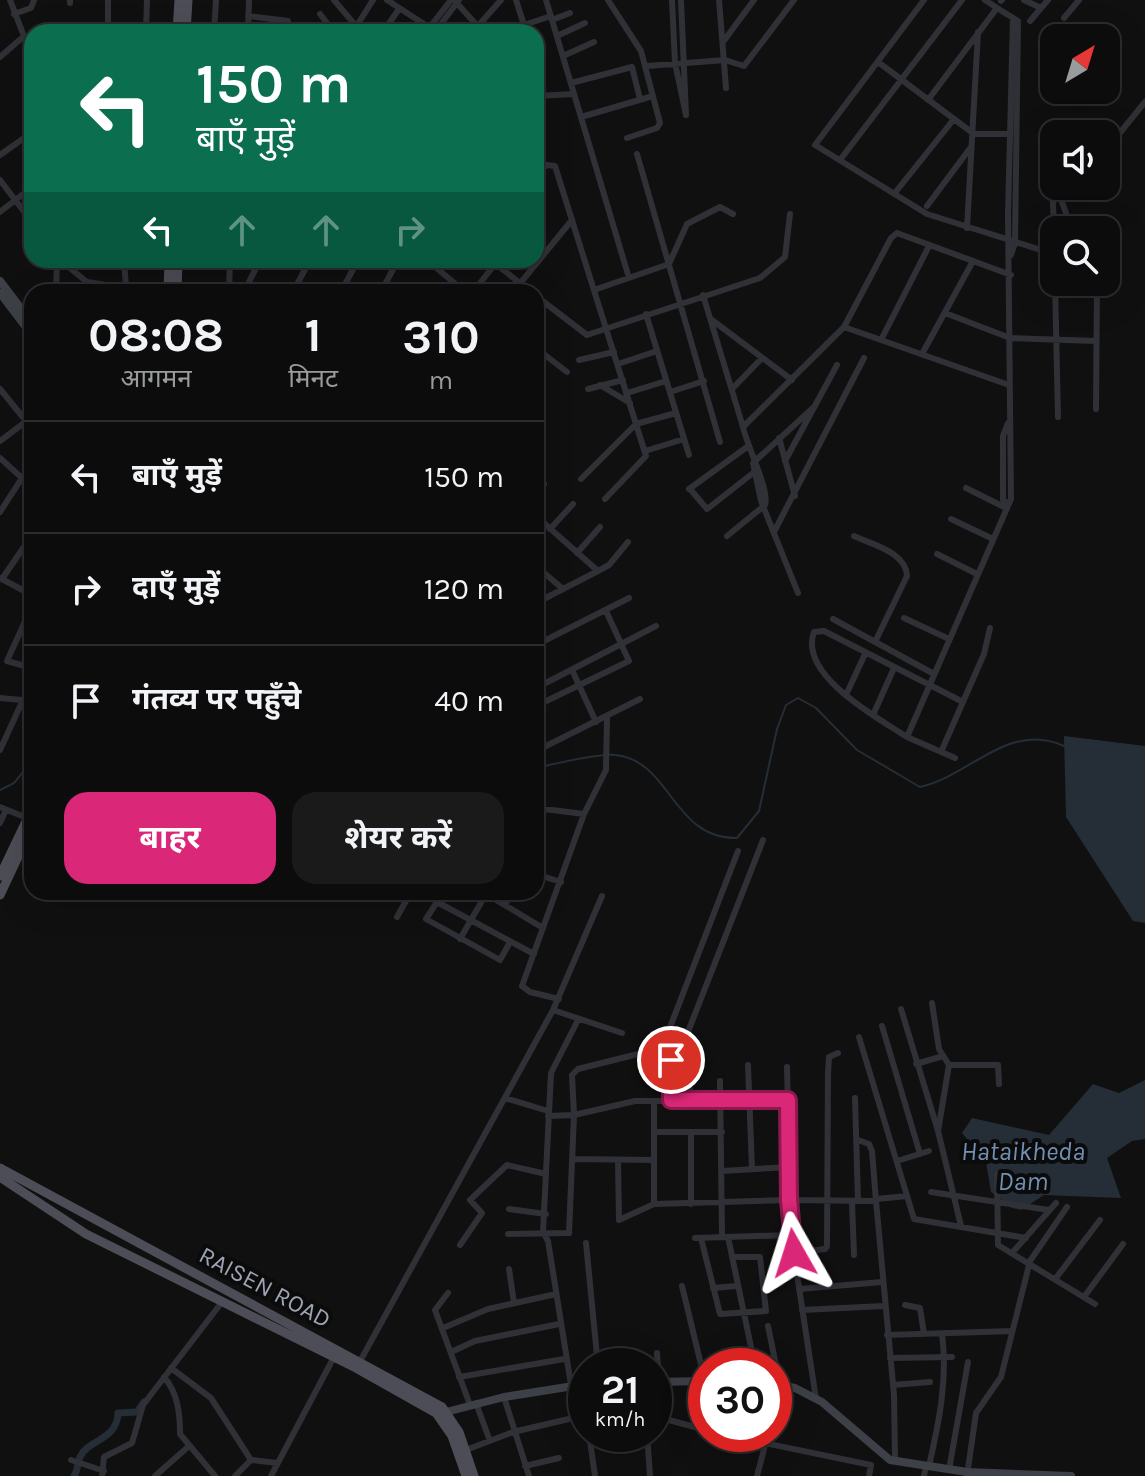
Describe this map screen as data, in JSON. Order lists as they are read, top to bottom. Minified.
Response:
{"streets":{"main road":["RAISEN ROAD"]},"water":["Hataikheda Dam"],"north":"top right","page":{"turn":["150 m","बाएँ मुड़ें"],"eta":["08:08","आगमन","1","मिनट","310","m"],"list":[{"name":"बाएँ मुड़ें","value":"150 m"},{"name":"दाएँ मुड़ें","value":"120 m"},{"name":"गंतव्य पर पहुँचे","value":"40 m"}],"buttons":["बाहर","शेयर करें"],"speed":"21 km/h","limit":"30"}}
